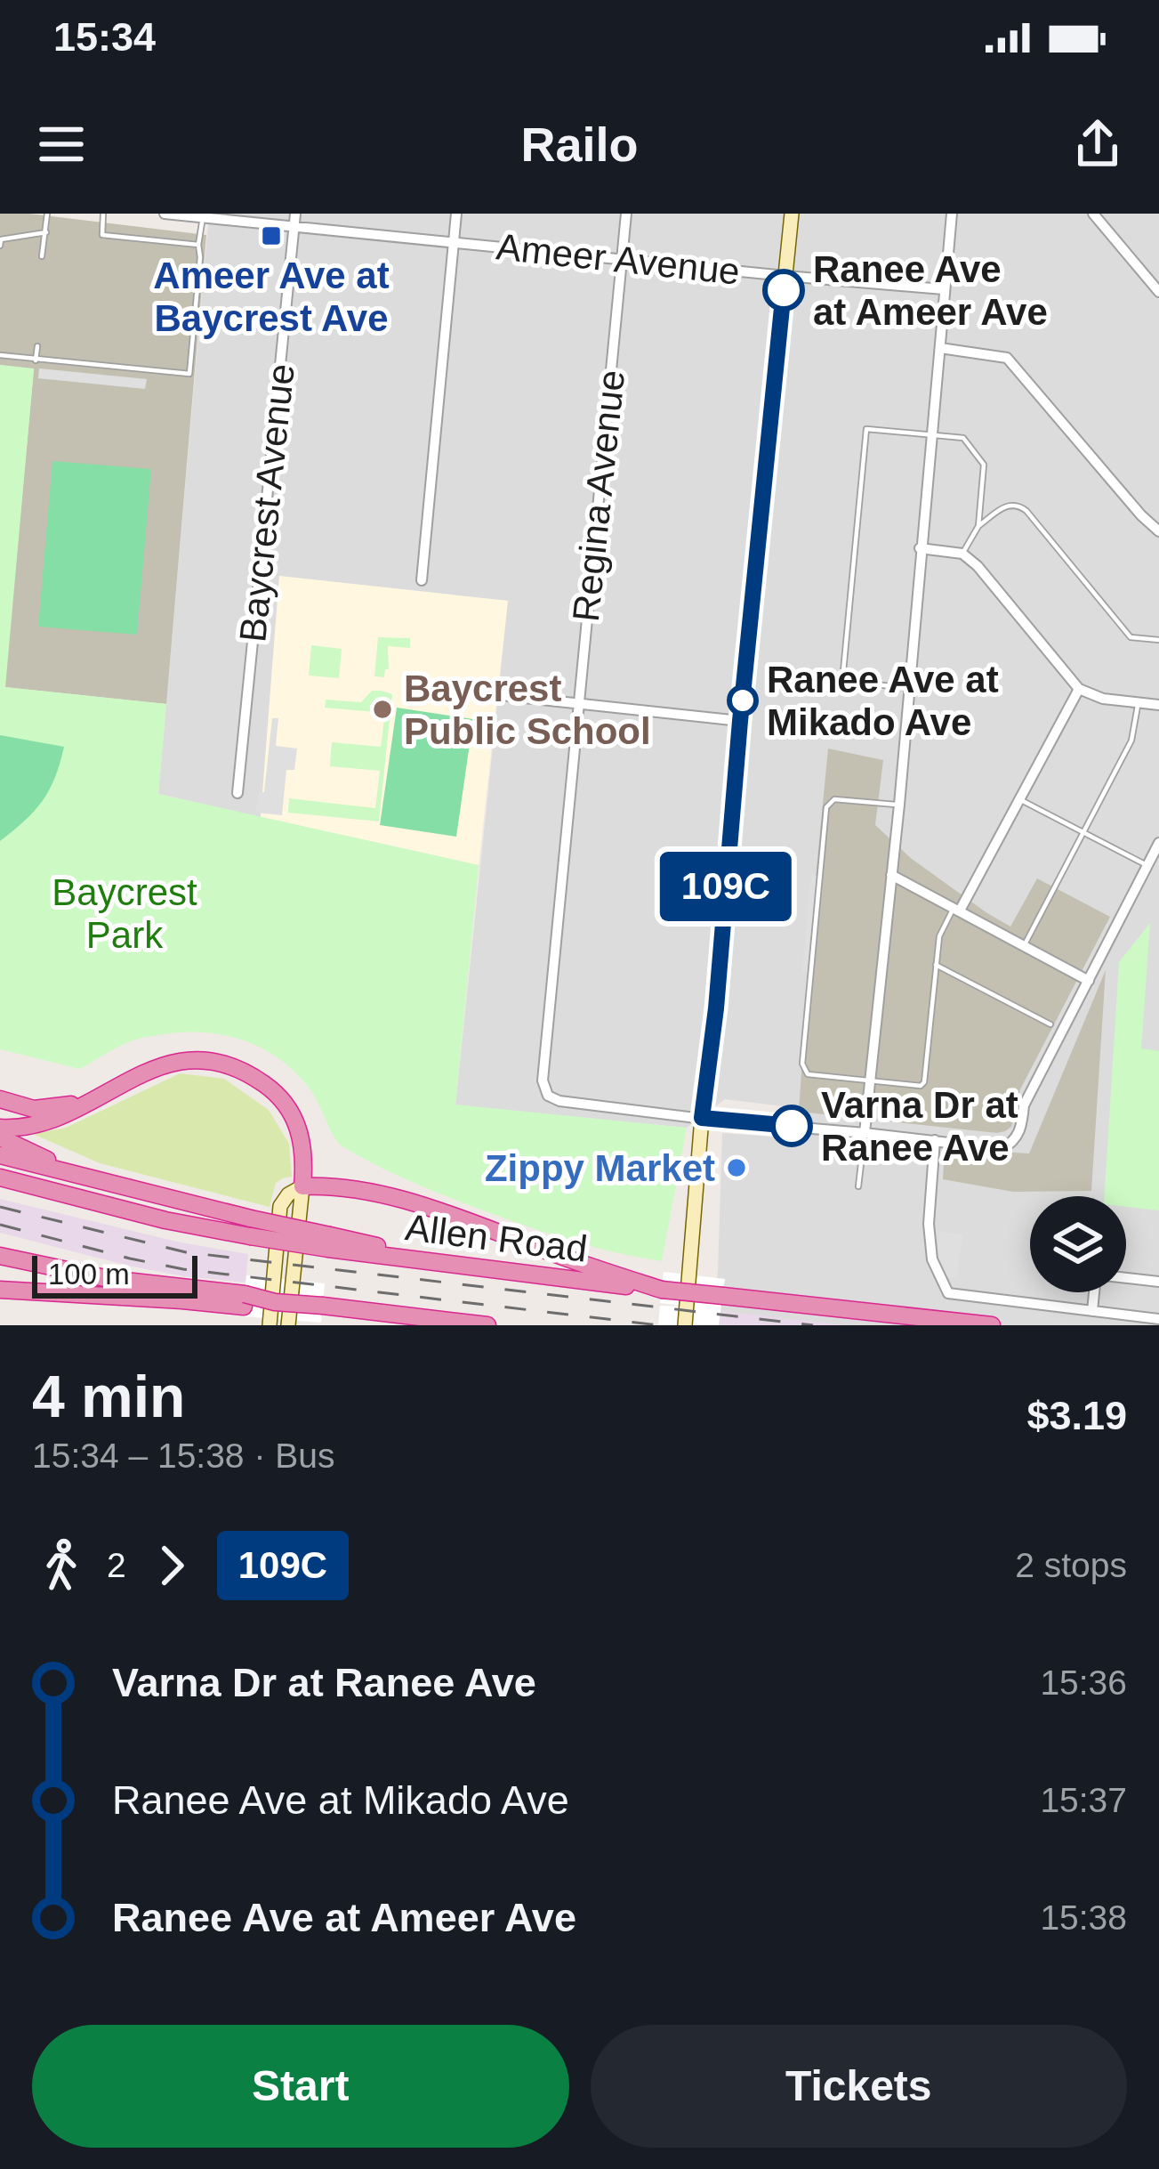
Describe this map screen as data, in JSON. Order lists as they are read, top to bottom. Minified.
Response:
{"streets":{"highway":["Allen Road"],"street":["Ameer Avenue","Regina Avenue","Baycrest Avenue"]},"crossings":[["Ameer Avenue","Regina Avenue"],["Ameer Avenue","Baycrest Avenue"]],"parks":["Baycrest Park"],"places":{"transit":["Ameer Ave at Baycrest Ave"],"other":["Ranee Ave at Ameer Ave","Ranee Ave at Mikado Ave","Baycrest Public School","Varna Dr at Ranee Ave","Zippy Market"]},"lines":["bus line 109C"],"scale_bar":"100 m","page":{"status":"15:34","header":"Railo","on_map":"109C","scale":"100 m","heading":["4 min","15:34 – 15:38 · Bus","$3.19"],"legs":["2","109C","2 stops"],"list":[{"name":"Varna Dr at Ranee Ave","value":"15:36"},{"name":"Ranee Ave at Mikado Ave","value":"15:37"},{"name":"Ranee Ave at Ameer Ave","value":"15:38"}],"buttons":["Start","Tickets"]}}
